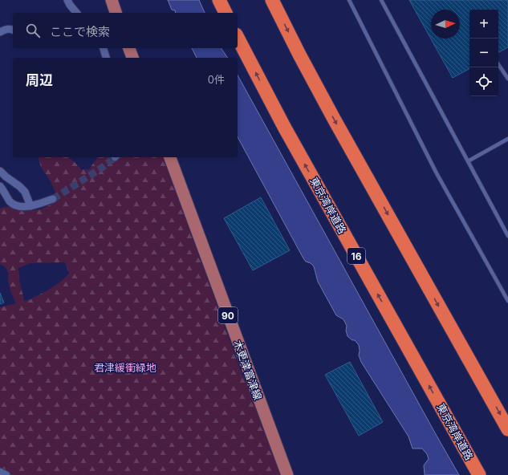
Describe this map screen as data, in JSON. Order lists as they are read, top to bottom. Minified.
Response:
{"streets":{"highway":["東京湾岸道路","16"],"main road":["90","木更津富津線"]},"parks":["君津緩衝緑地"],"north":"right","page":{"map_buttons":["+","−"],"search":"ここで検索","heading":["周辺","0件"]}}
